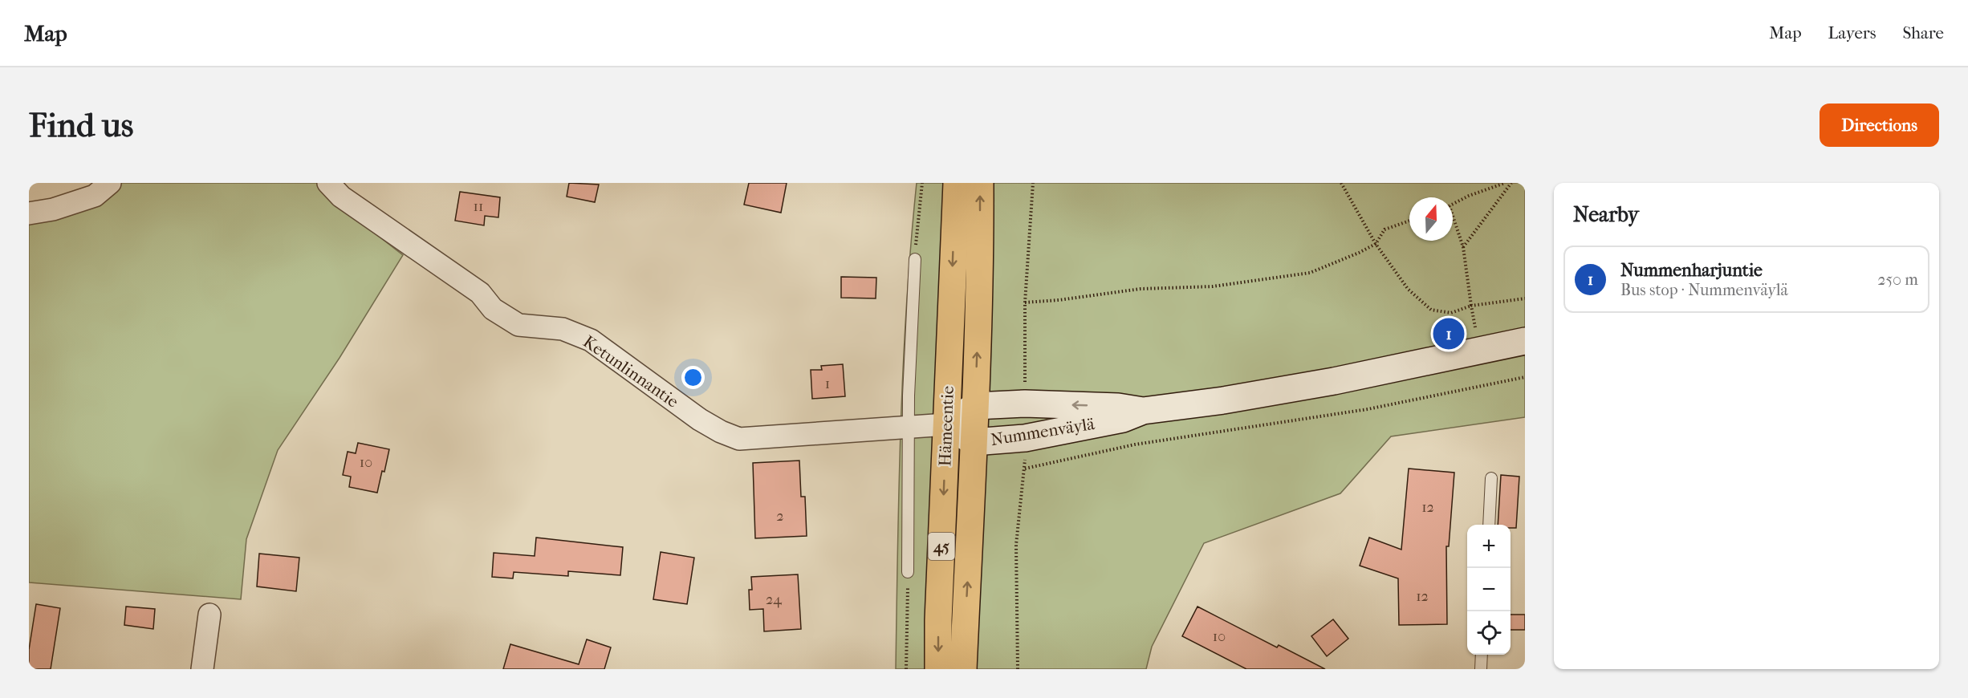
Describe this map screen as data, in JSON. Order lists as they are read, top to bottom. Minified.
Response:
{"streets":{"main road":["Hämeentie","45"],"street":["Ketunlinnantie","Nummenväylä"]},"crossings":[["Ketunlinnantie","Hämeentie"],["Ketunlinnantie","Nummenväylä"],["Hämeentie","Nummenväylä"]],"house_numbers":["11","1","10","12","2","12","24","10"],"north":"top","page":{"header":"Map","nav":["Map","Layers","Share"],"buttons":"Directions","title":"Find us","heading":"Nearby","list":[{"mark":"1","name":"Nummenharjuntie","note":"Bus stop · Nummenväylä","value":"250 m"}],"pins":"1","map_buttons":["+","−"]}}
